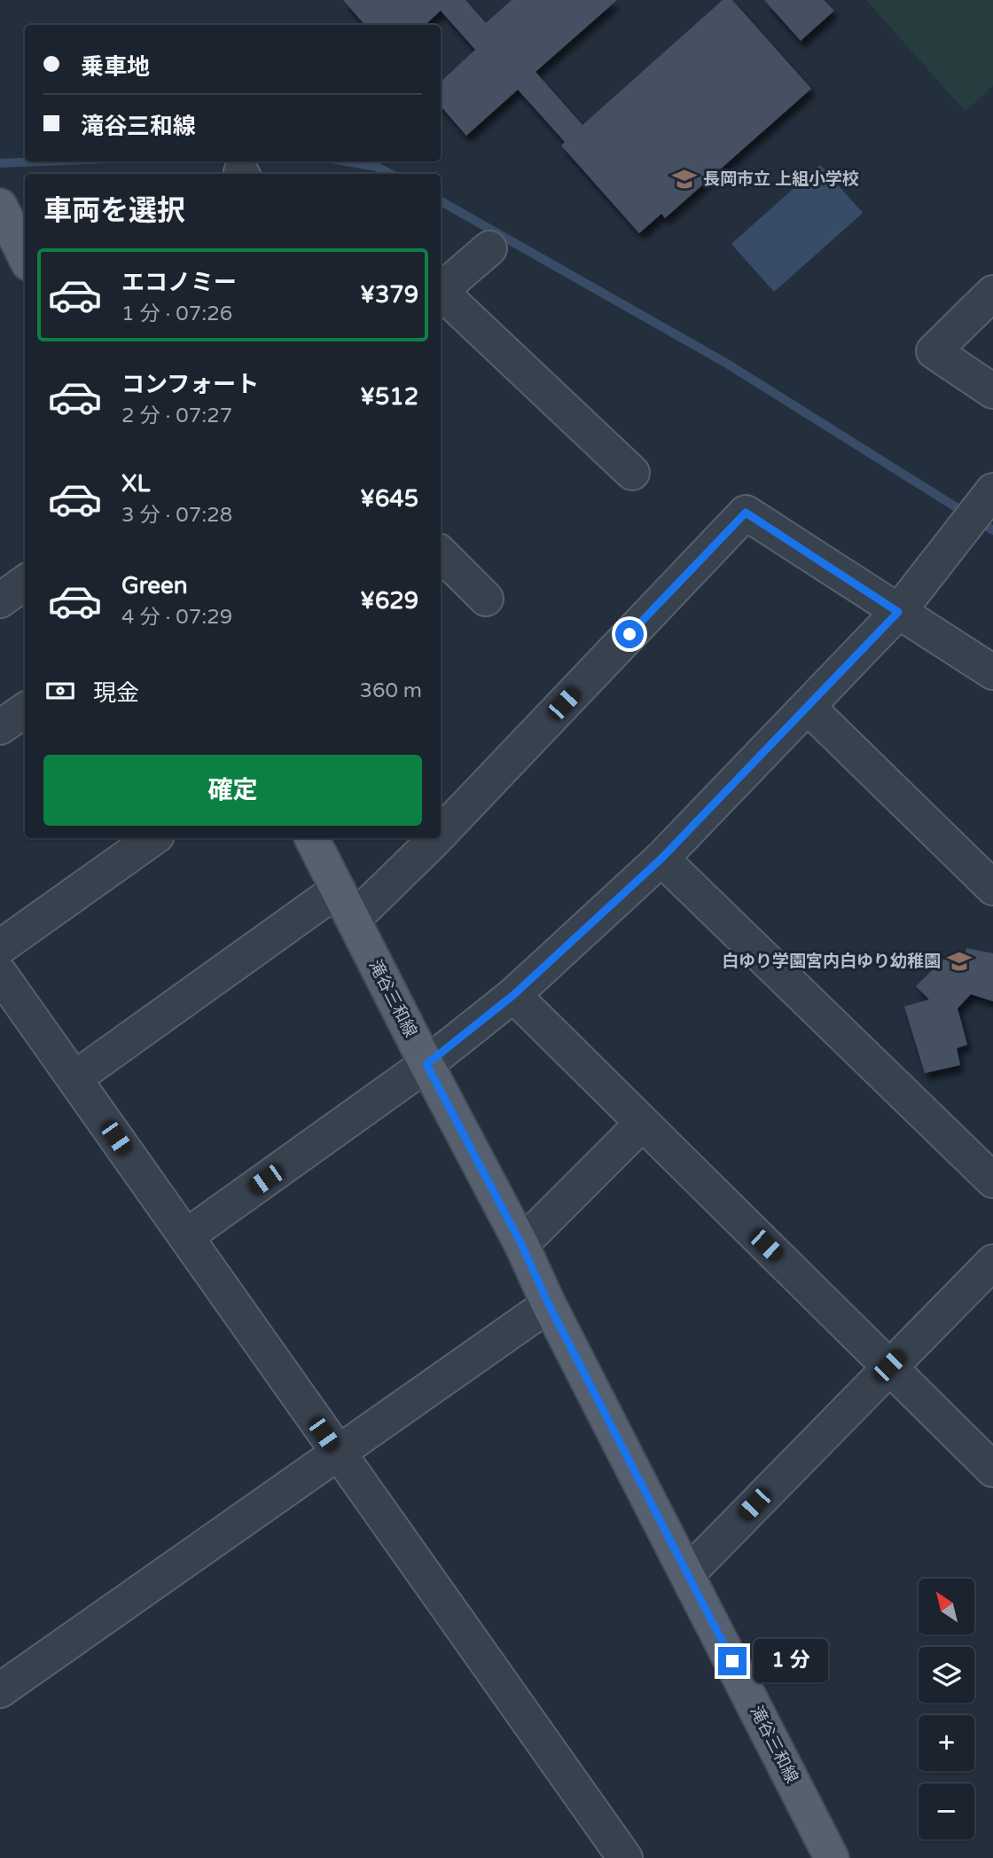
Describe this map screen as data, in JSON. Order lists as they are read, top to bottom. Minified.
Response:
{"streets":{"main road":["滝谷三和線"]},"places":{"school or university":["長岡市立 上組小学校","白ゆり学園宮内白ゆり幼稚園"]},"north":"top left","page":{"banner":["乗車地","滝谷三和線"],"heading":"車両を選択","list":[{"name":"エコノミー","note":"1 分 · 07:26","value":"¥379"},{"name":"コンフォート","note":"2 分 · 07:27","value":"¥512"},{"name":"XL","note":"3 分 · 07:28","value":"¥645"},{"name":"Green","note":"4 分 · 07:29","value":"¥629"}],"pay":["現金","360 m"],"buttons":"確定","map_buttons":["+","−"],"bubble":"1 分"}}
